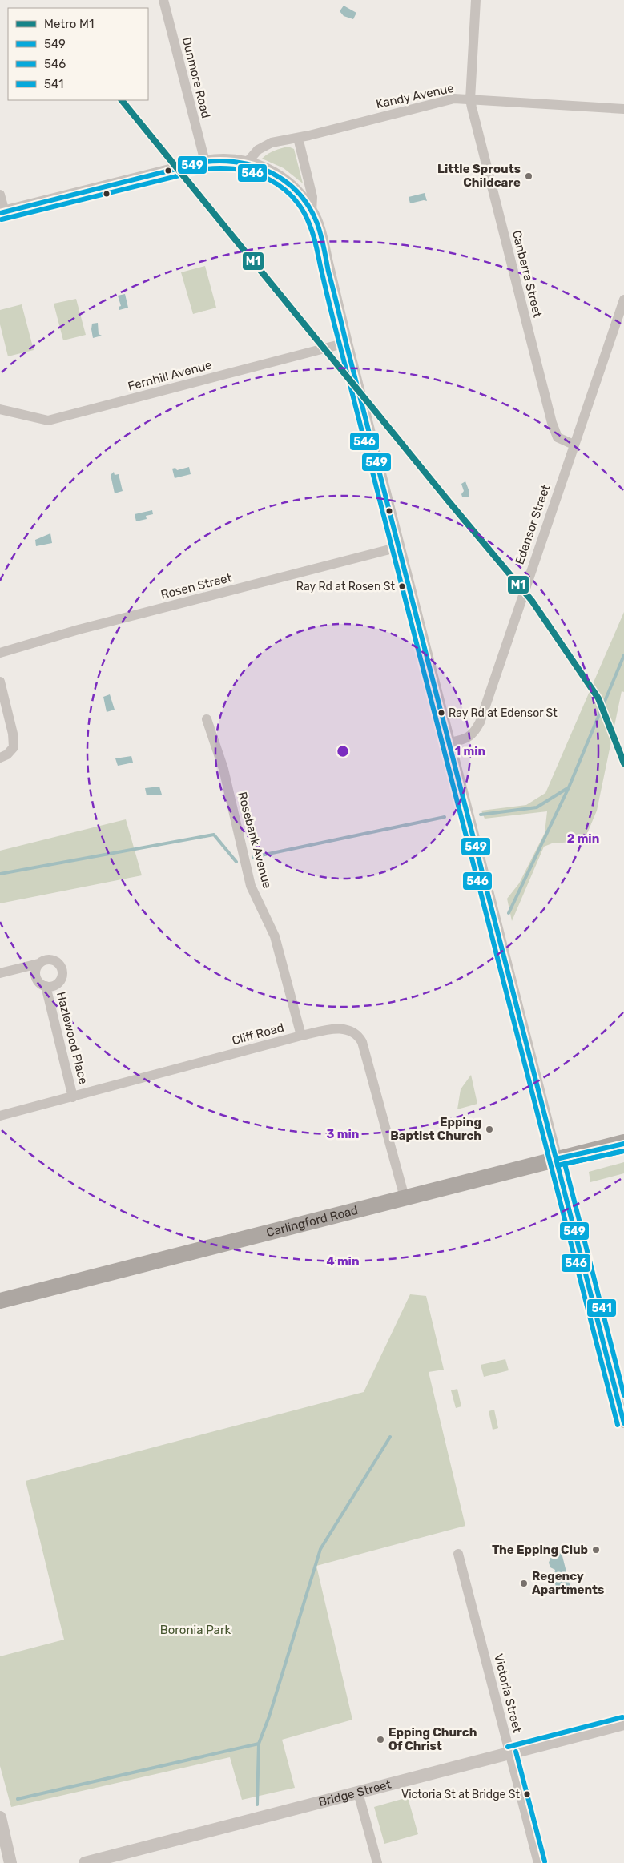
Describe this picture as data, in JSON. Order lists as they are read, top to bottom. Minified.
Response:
{"streets":{"main road":["Carlingford Road"],"street":["Dunmore Road","Kandy Avenue","Canberra Street","Fernhill Avenue","Edensor Street","Rosen Street","Rosebank Avenue","Cliff Road","Hazlewood Place","Victoria Street","Bridge Street"]},"crossings":[["Kandy Avenue","Canberra Street"],["Canberra Street","Edensor Street"],["Rosebank Avenue","Cliff Road"],["Cliff Road","Hazlewood Place"],["Cliff Road","Carlingford Road"],["Victoria Street","Bridge Street"]],"parks":["Boronia Park"],"places":["Little Sprouts Childcare","Ray Rd at Rosen St","Ray Rd at Edensor St","Epping Baptist Church","The Epping Club","Regency Apartments","Epping Church Of Christ","Victoria St at Bridge St"],"lines":["metro line M1","transit line 549","transit line 546","transit line 541"],"legend":["Metro M1","549","546","541"],"rings":["1 min","2 min","3 min","4 min"]}
